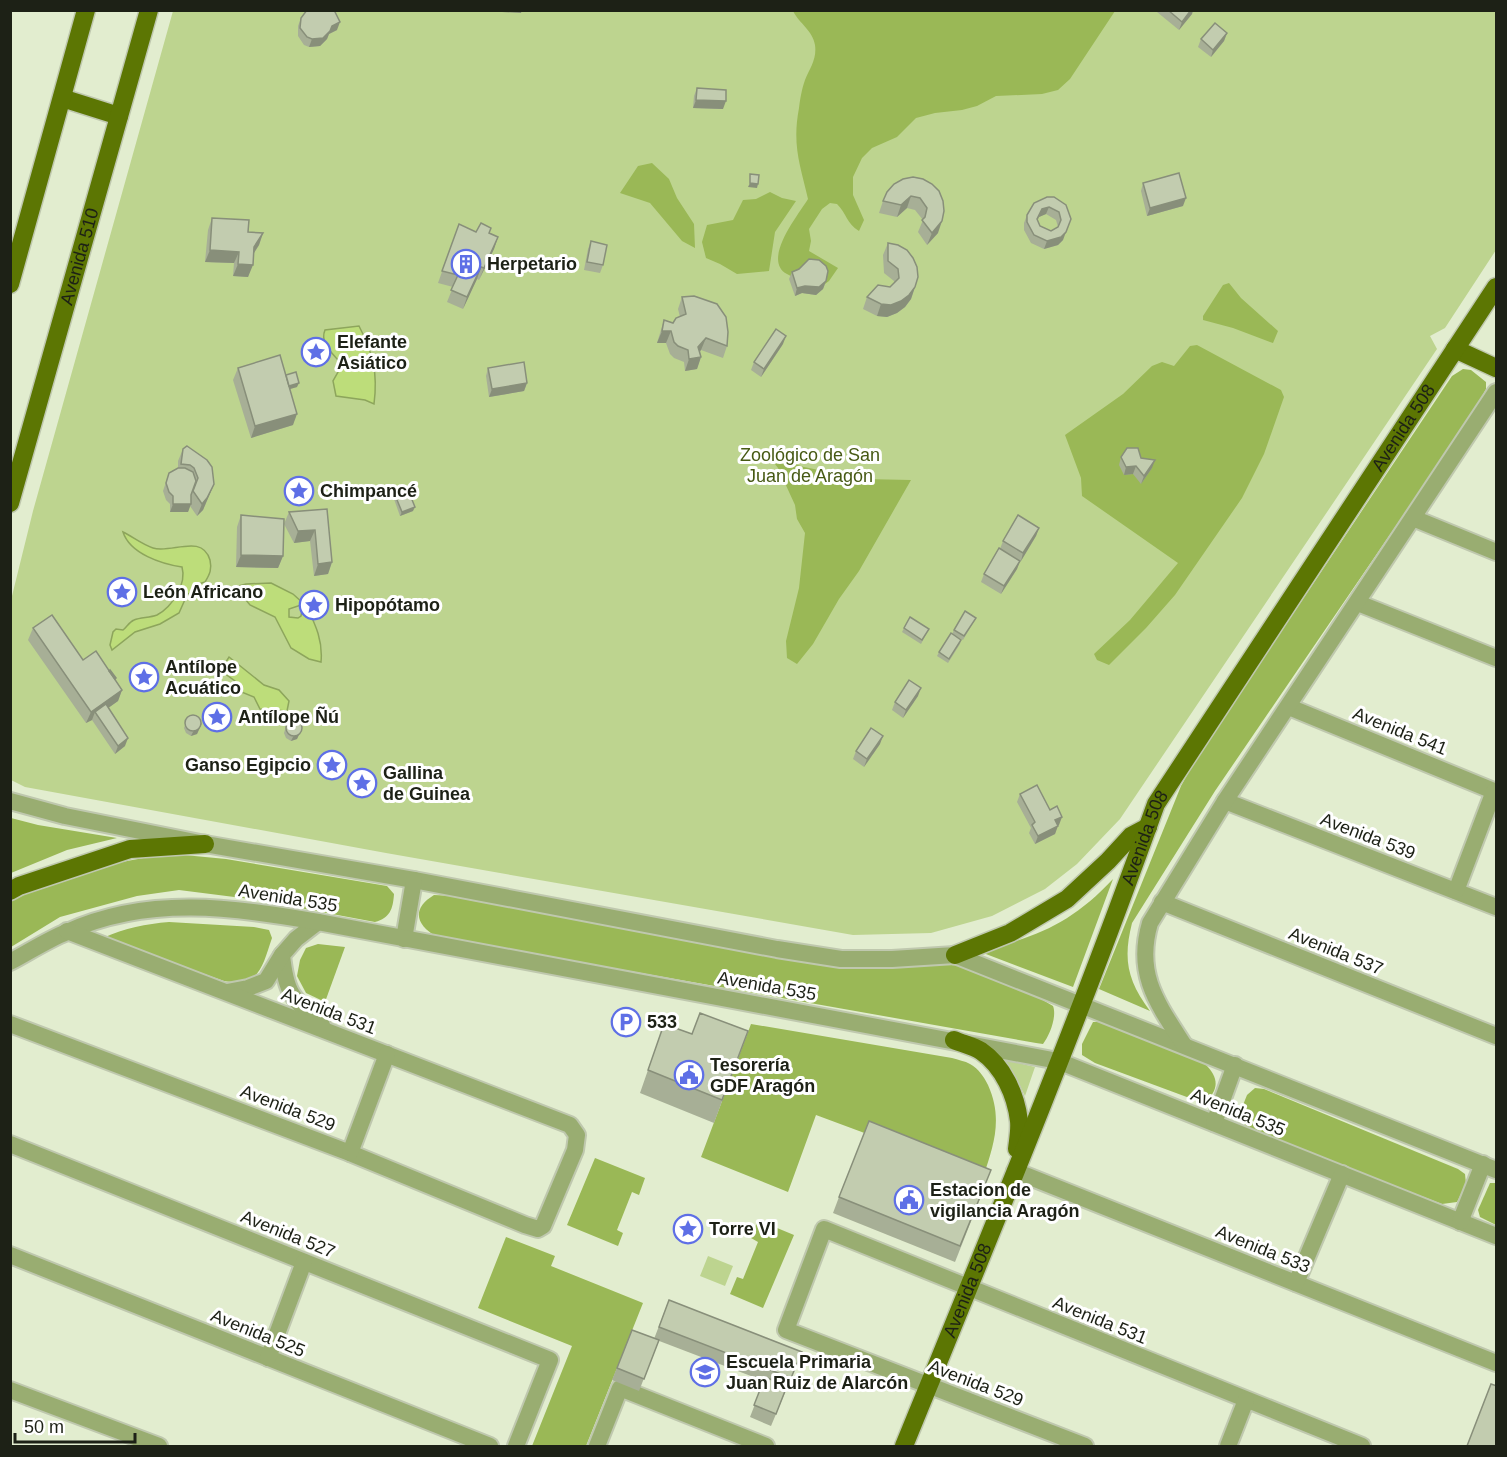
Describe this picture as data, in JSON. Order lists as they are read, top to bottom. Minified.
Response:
{"streets":{"main road":["Avenida 510","Avenida 508"],"street":["Avenida 541","Avenida 539","Avenida 535","Avenida 537","Avenida 531","Avenida 529","Avenida 527","Avenida 533","Avenida 525"]},"crossings":[["Avenida 508","Avenida 535"],["Avenida 508","Avenida 531"],["Avenida 508","Avenida 529"],["Avenida 508","Avenida 533"],["Avenida 535","Avenida 531"],["Avenida 531","Avenida 529"]],"parks":["Zoológico de San Juan de Aragón"],"places":{"building":["Herpetario"],"place":["Elefante Asiático","Chimpancé","León Africano","Hipopótamo","Antílope Acuático","Antílope Ñú","Ganso Egipcio","Gallina de Guinea","Torre VI"],"parking":["533"],"public building":["Tesorería GDF Aragón","Estacion de vigilancia Aragón"],"school or university":["Escuela Primaria Juan Ruiz de Alarcón"]},"scale_bar":"50 m"}
